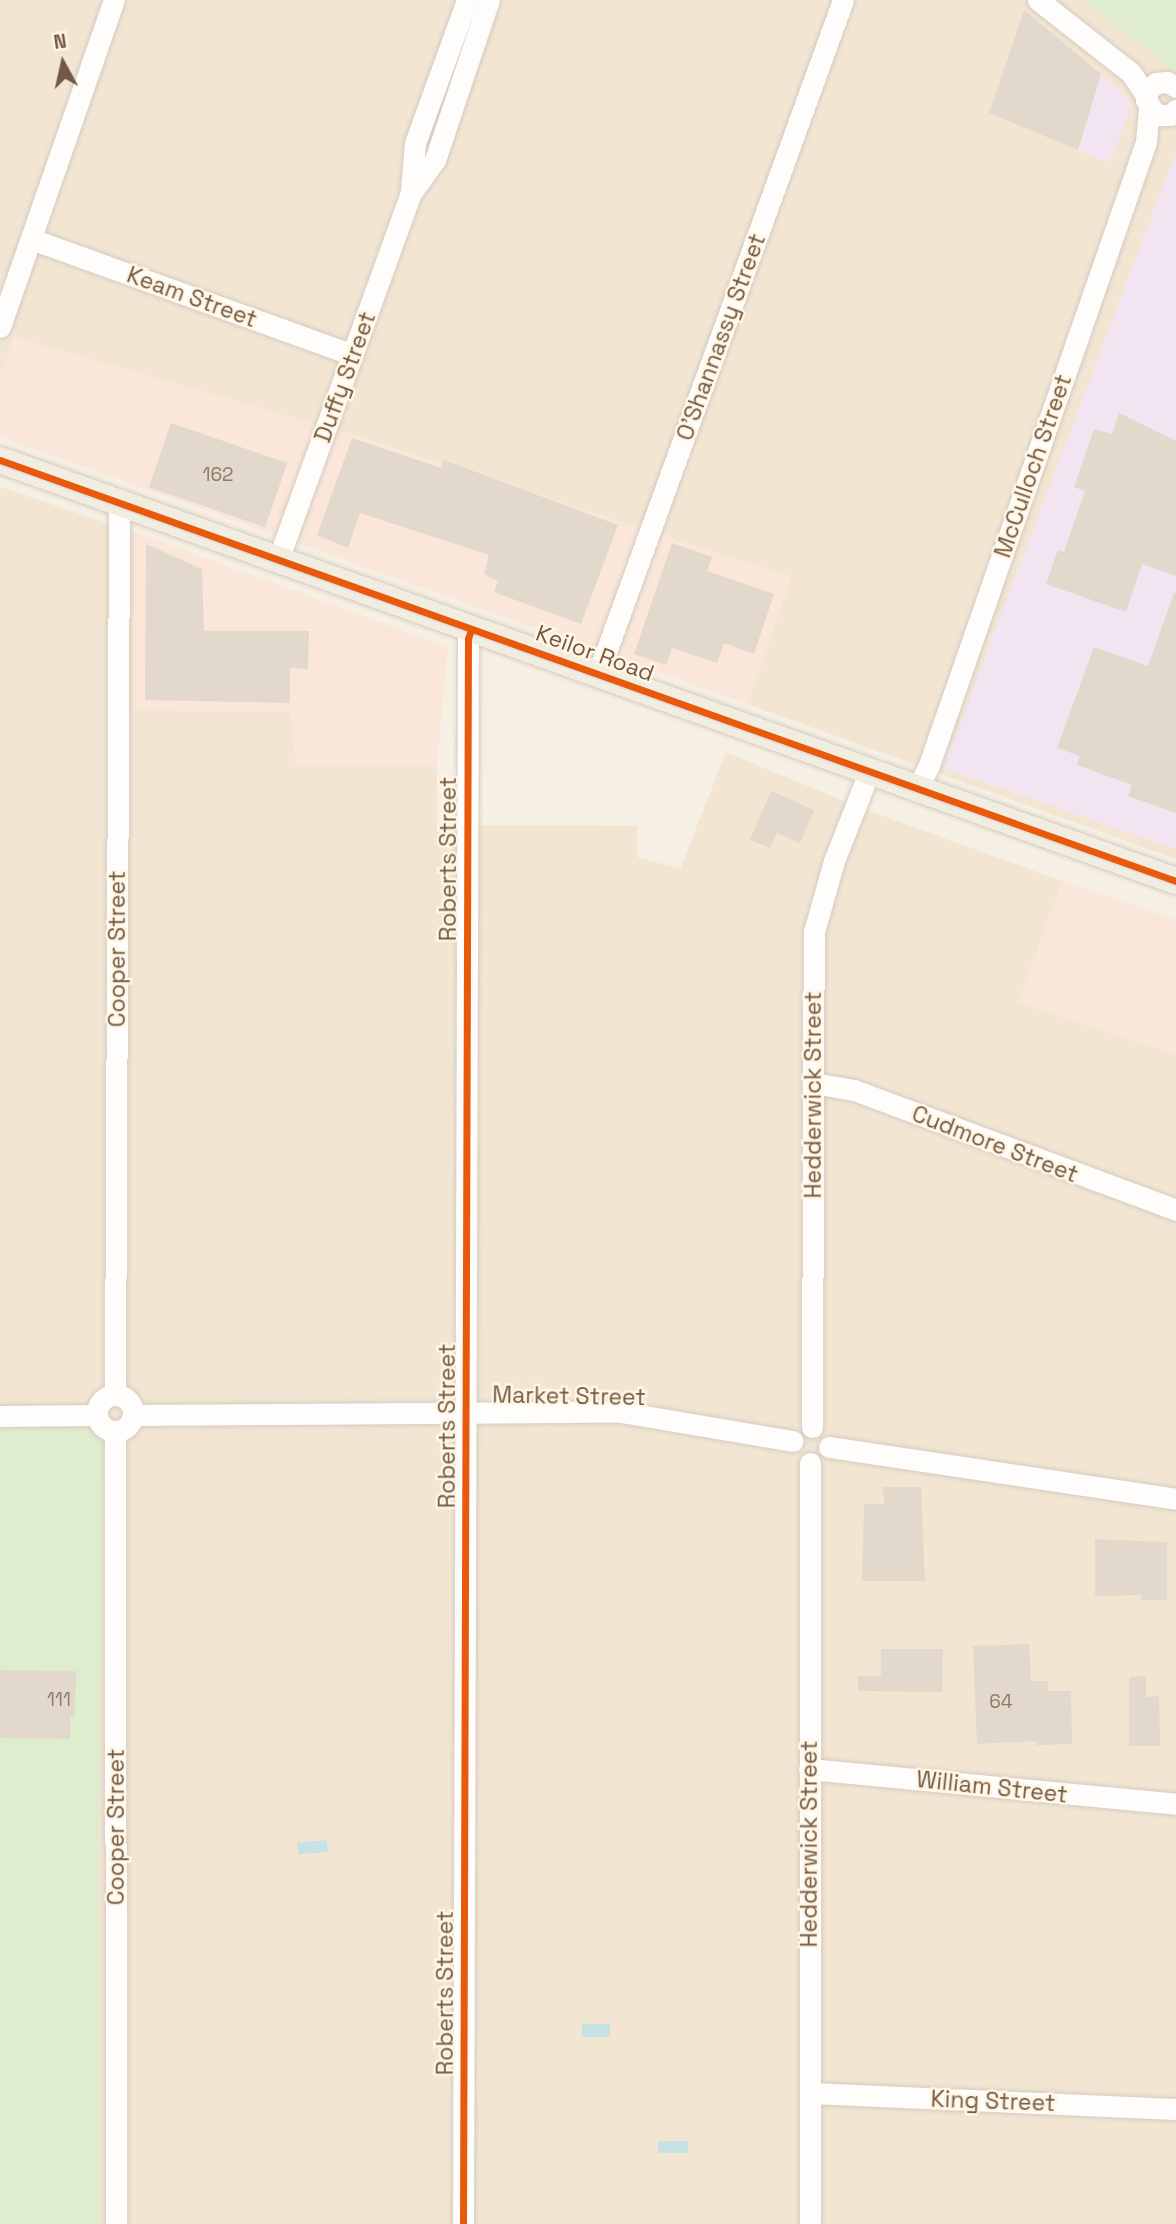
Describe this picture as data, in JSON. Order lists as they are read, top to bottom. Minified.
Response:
{"streets":{"main road":["Keilor Road"],"street":["Keam Street","O'Shannassy Street","Duffy Street","McCulloch Street","Roberts Street","Cooper Street","Hedderwick Street","Cudmore Street","Market Street","William Street","King Street"]},"crossings":[["Keam Street","Duffy Street"],["O'Shannassy Street","Keilor Road"],["Duffy Street","Keilor Road"],["McCulloch Street","Keilor Road"],["Keilor Road","Roberts Street"],["Keilor Road","Cooper Street"],["Keilor Road","Hedderwick Street"],["Roberts Street","Market Street"],["Cooper Street","Market Street"],["Hedderwick Street","Cudmore Street"],["Hedderwick Street","Market Street"],["Hedderwick Street","William Street"],["Hedderwick Street","King Street"]],"house_numbers":["162","111","64"],"north":"top"}
